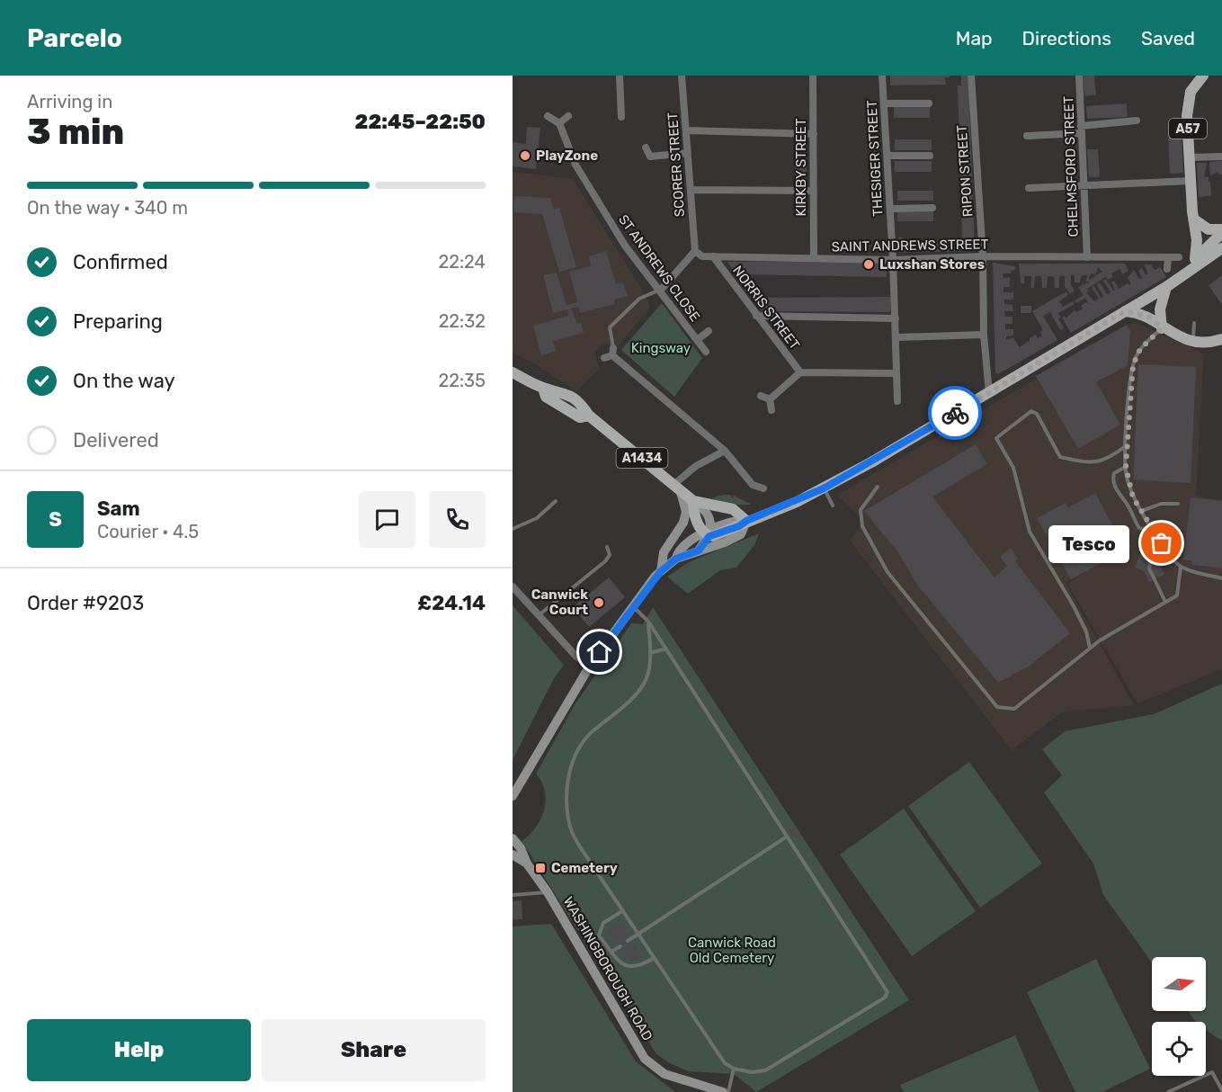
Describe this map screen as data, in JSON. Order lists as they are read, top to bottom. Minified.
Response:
{"streets":{"main road":["A57","A1434","WASHINGBOROUGH ROAD"],"street":["THESIGER STREET","SCORER STREET","CHELMSFORD STREET","KIRKBY STREET","RIPON STREET","SAINT ANDREWS STREET","ST ANDREWS CLOSE","NORRIS STREET"]},"crossings":[["THESIGER STREET","SAINT ANDREWS STREET"],["SCORER STREET","SAINT ANDREWS STREET"],["CHELMSFORD STREET","SAINT ANDREWS STREET"],["KIRKBY STREET","SAINT ANDREWS STREET"],["RIPON STREET","SAINT ANDREWS STREET"],["SAINT ANDREWS STREET","NORRIS STREET"]],"parks":["Kingsway","Canwick Road Old Cemetery"],"places":{"other":["PlayZone","Luxshan Stores","Tesco","Canwick Court"],"transit":["Cemetery"]},"north":"right","page":{"header":"Parcelo","nav":["Map","Directions","Saved"],"heading":["3 min","Arriving in","22:45–22:50"],"panel":["Sam","Courier · 4.5","Order #9203","£24.14"],"bar":"On the way · 340 m","list":[["Confirmed","22:24"],["Preparing","22:32"],["On the way","22:35"],"Delivered"],"round":"S","bubble":"Tesco","buttons":["Help","Share"]}}
